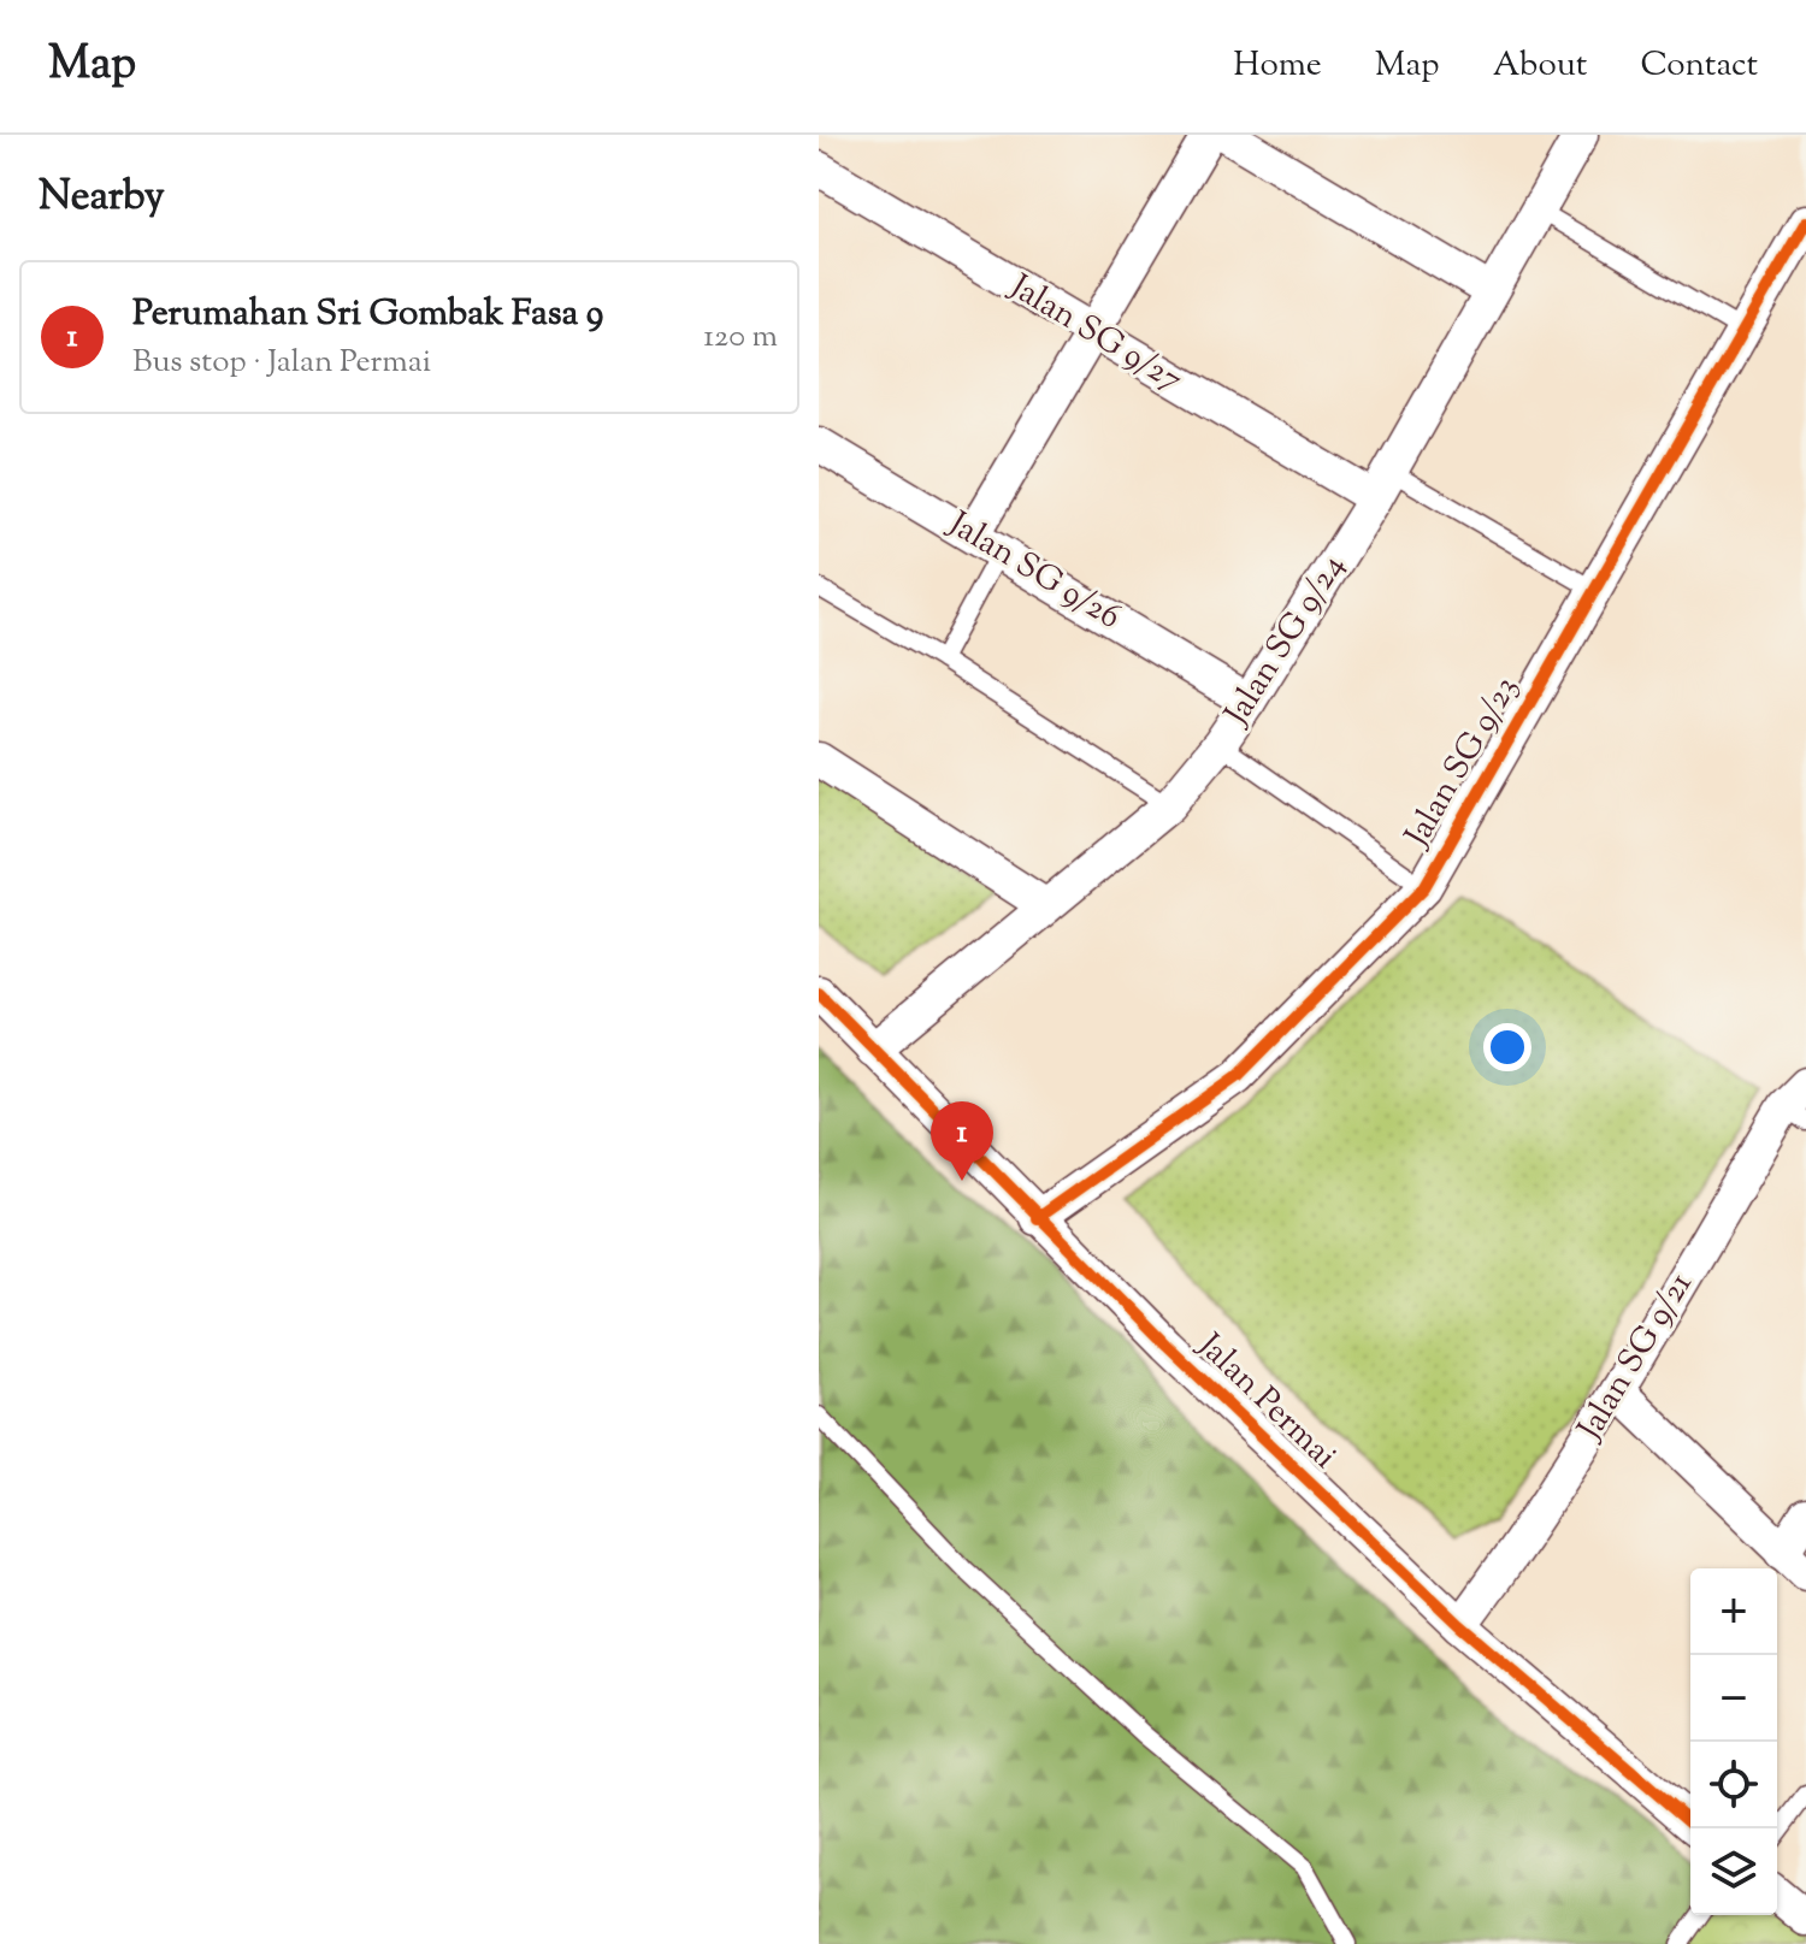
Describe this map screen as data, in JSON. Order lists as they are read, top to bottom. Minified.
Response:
{"streets":{"street":["Jalan SG 9/27","Jalan SG 9/26","Jalan SG 9/24","Jalan SG 9/23","Jalan SG 9/21","Jalan Permai"]},"crossings":[["Jalan SG 9/27","Jalan SG 9/24"],["Jalan SG 9/26","Jalan SG 9/24"],["Jalan SG 9/24","Jalan Permai"],["Jalan SG 9/23","Jalan Permai"],["Jalan SG 9/21","Jalan Permai"]],"page":{"header":"Map","nav":["Home","Map","About","Contact"],"heading":"Nearby","list":[{"mark":"1","name":"Perumahan Sri Gombak Fasa 9","note":"Bus stop · Jalan Permai","value":"120 m"}],"pins":"1","map_buttons":["+","−"]}}
